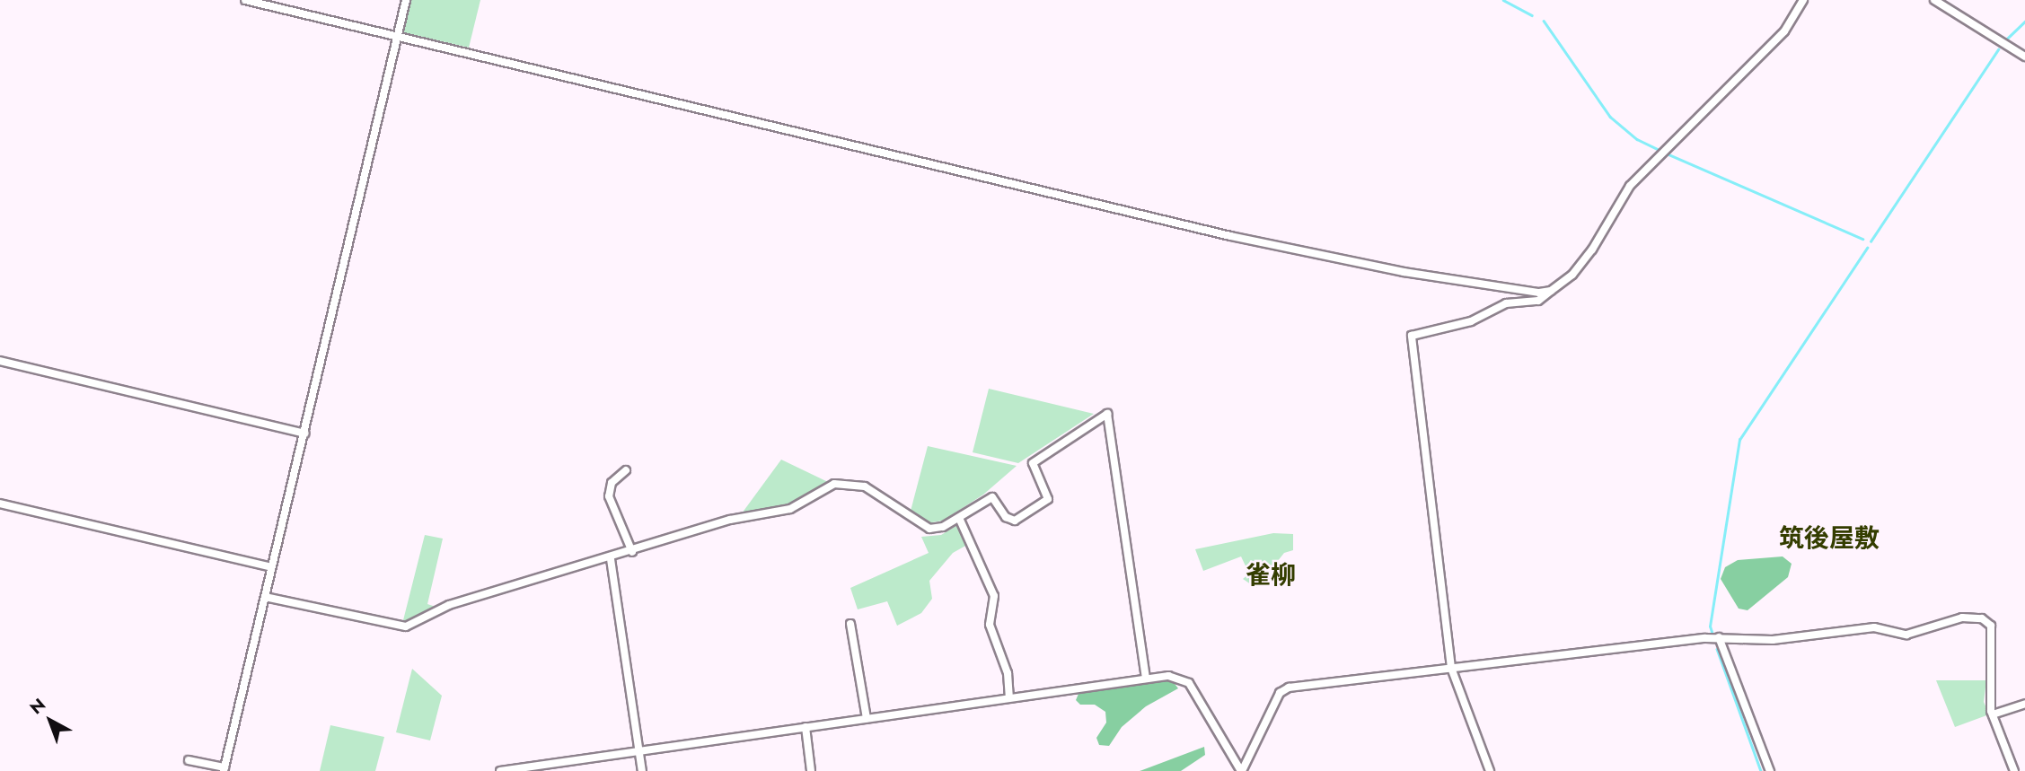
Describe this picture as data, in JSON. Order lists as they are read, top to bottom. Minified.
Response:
{"districts":["筑後屋敷","雀柳"],"north":"top left"}
